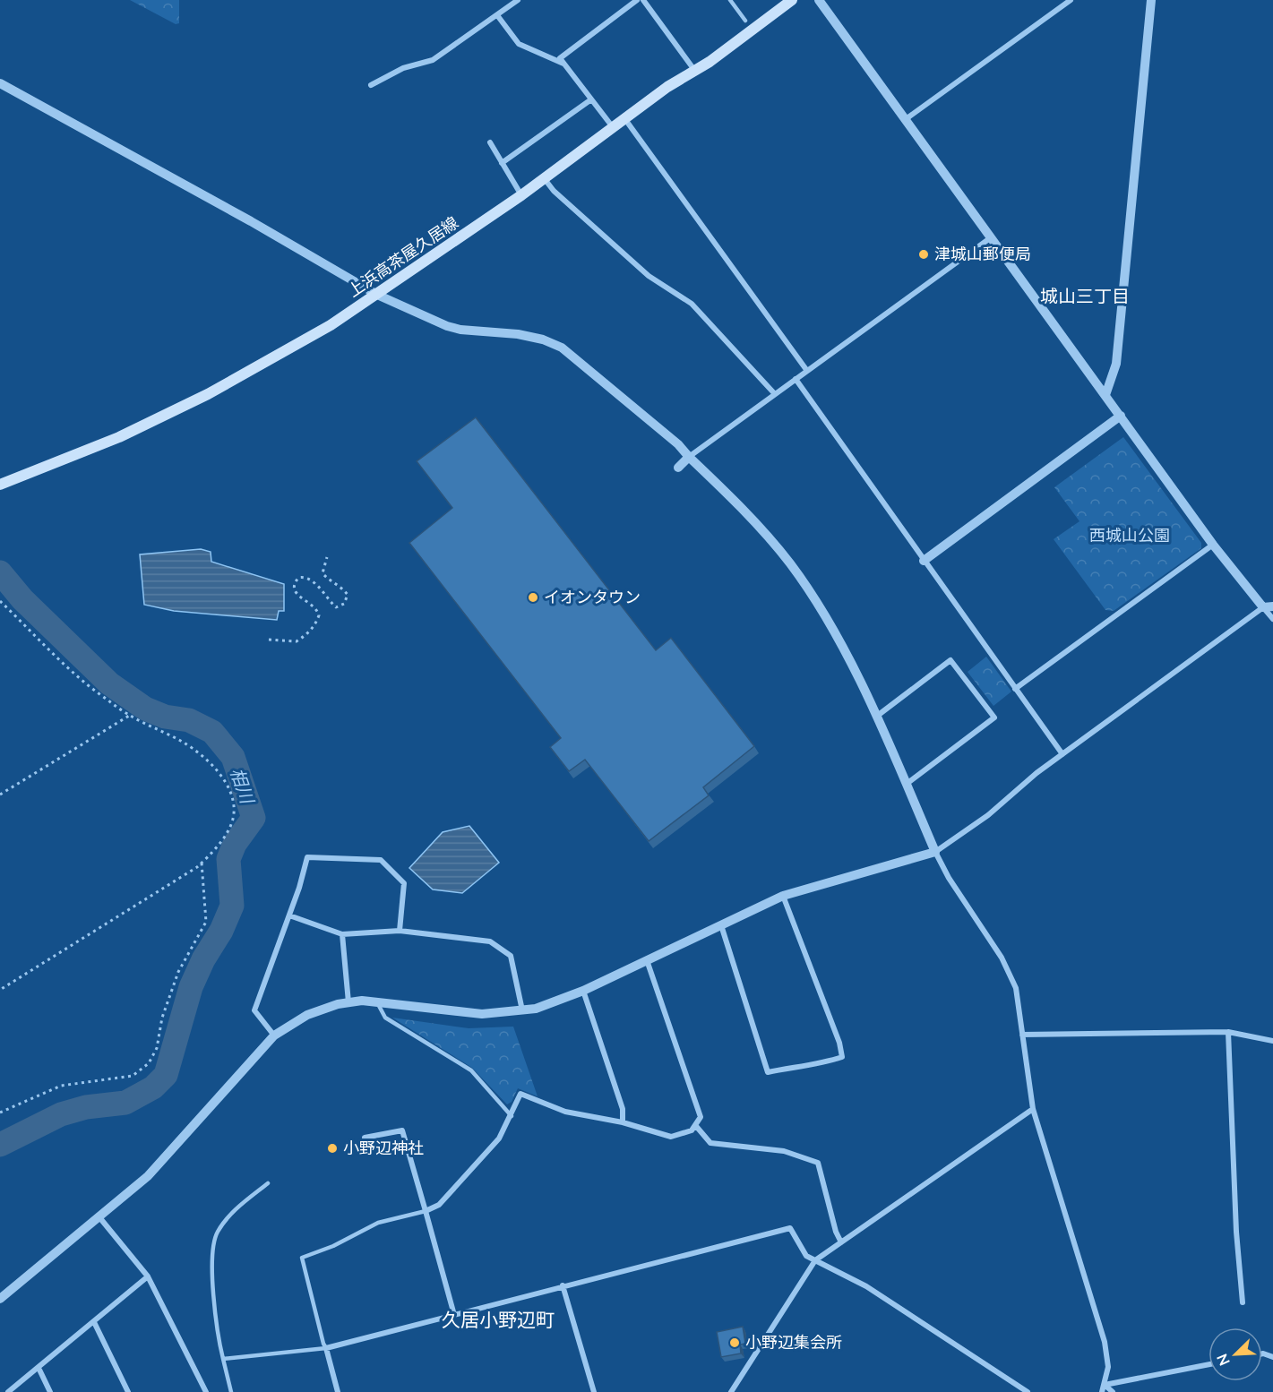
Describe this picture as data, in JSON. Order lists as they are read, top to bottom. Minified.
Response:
{"streets":{"main road":["上浜高茶屋久居線"]},"districts":["城山三丁目","久居小野辺町"],"water":["相川"],"parks":["西城山公園"],"places":["津城山郵便局","イオンタウン","小野辺神社","小野辺集会所"],"north":"bottom left"}
